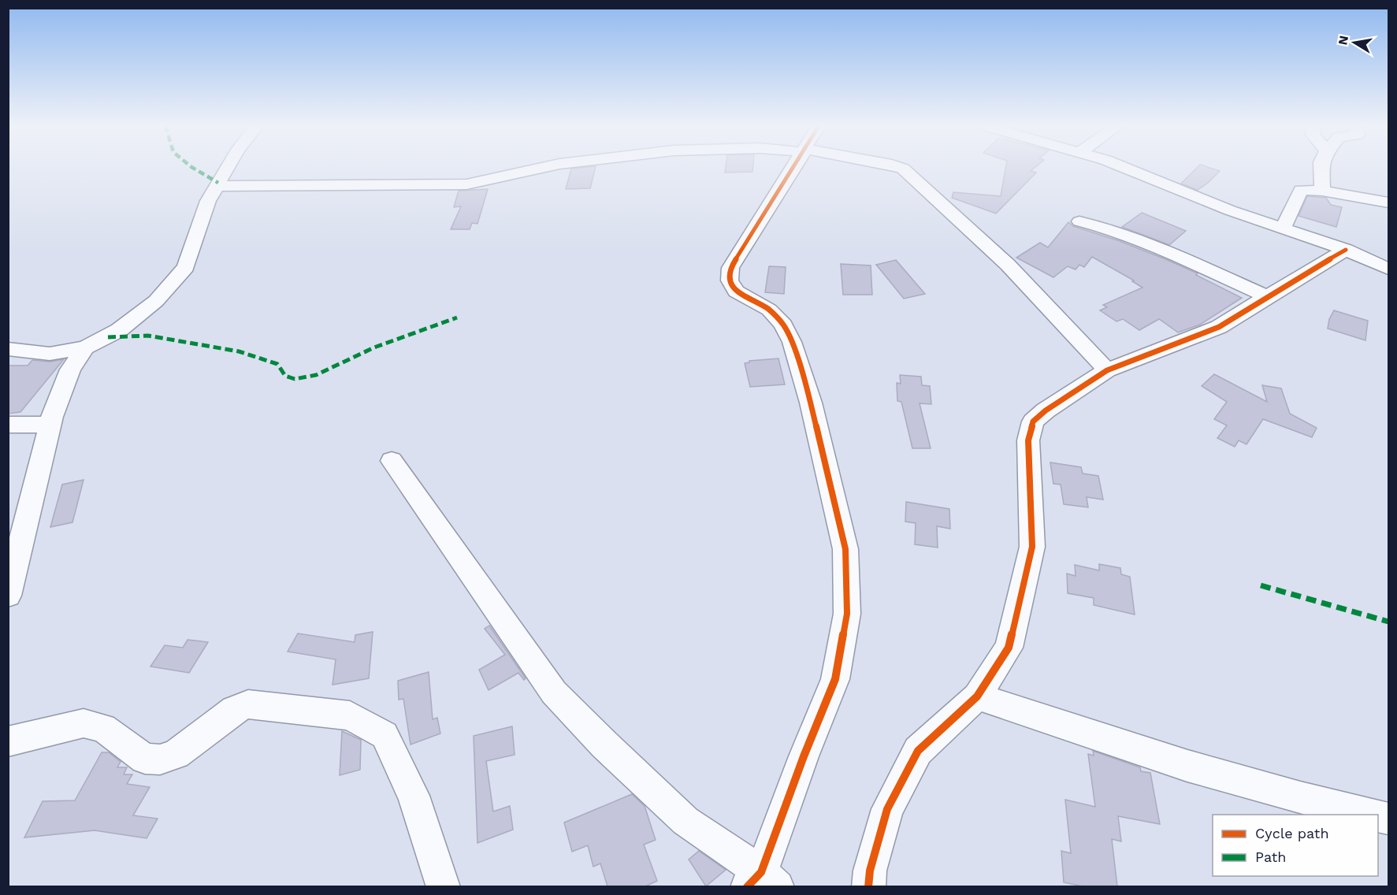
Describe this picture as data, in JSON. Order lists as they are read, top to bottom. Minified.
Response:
{"legend":["Cycle path","Path"],"north":"left"}
